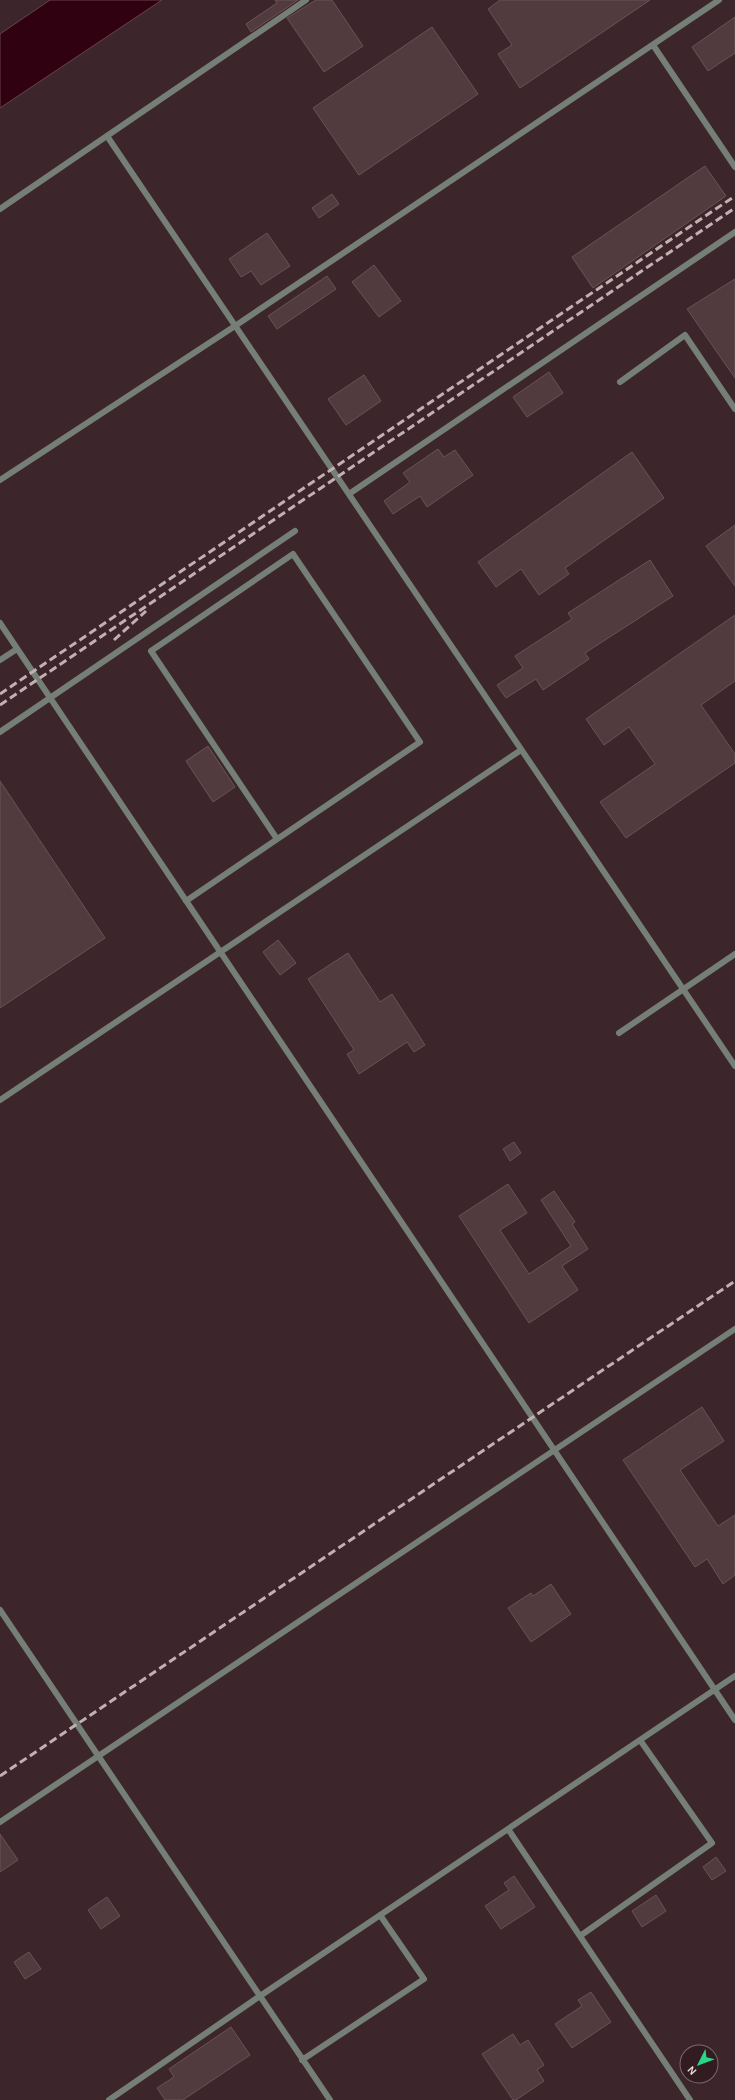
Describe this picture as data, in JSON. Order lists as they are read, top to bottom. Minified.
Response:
{"north":"bottom left"}
